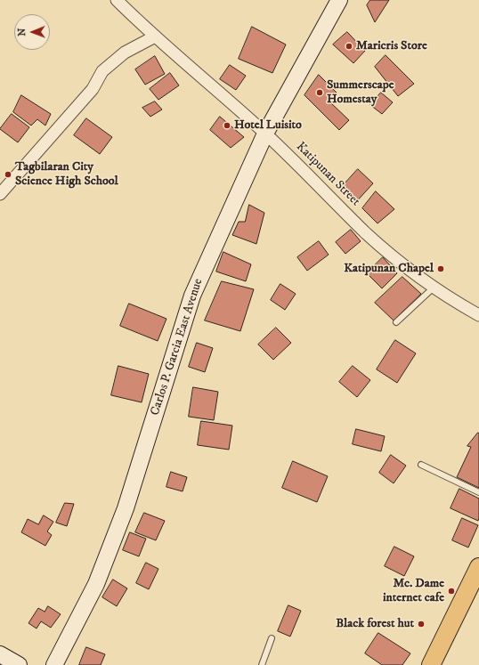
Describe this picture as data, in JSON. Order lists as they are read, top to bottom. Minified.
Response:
{"streets":{"main road":["Carlos P. Garcia East Avenue"],"street":["Katipunan Street"]},"crossings":[["Katipunan Street","Carlos P. Garcia East Avenue"]],"places":["Maricris Store","Summerscape Homestay","Hotel Luisito","Tagbilaran City Science High School","Katipunan Chapel","Mc. Dame internet cafe","Black forest hut"],"north":"left"}
